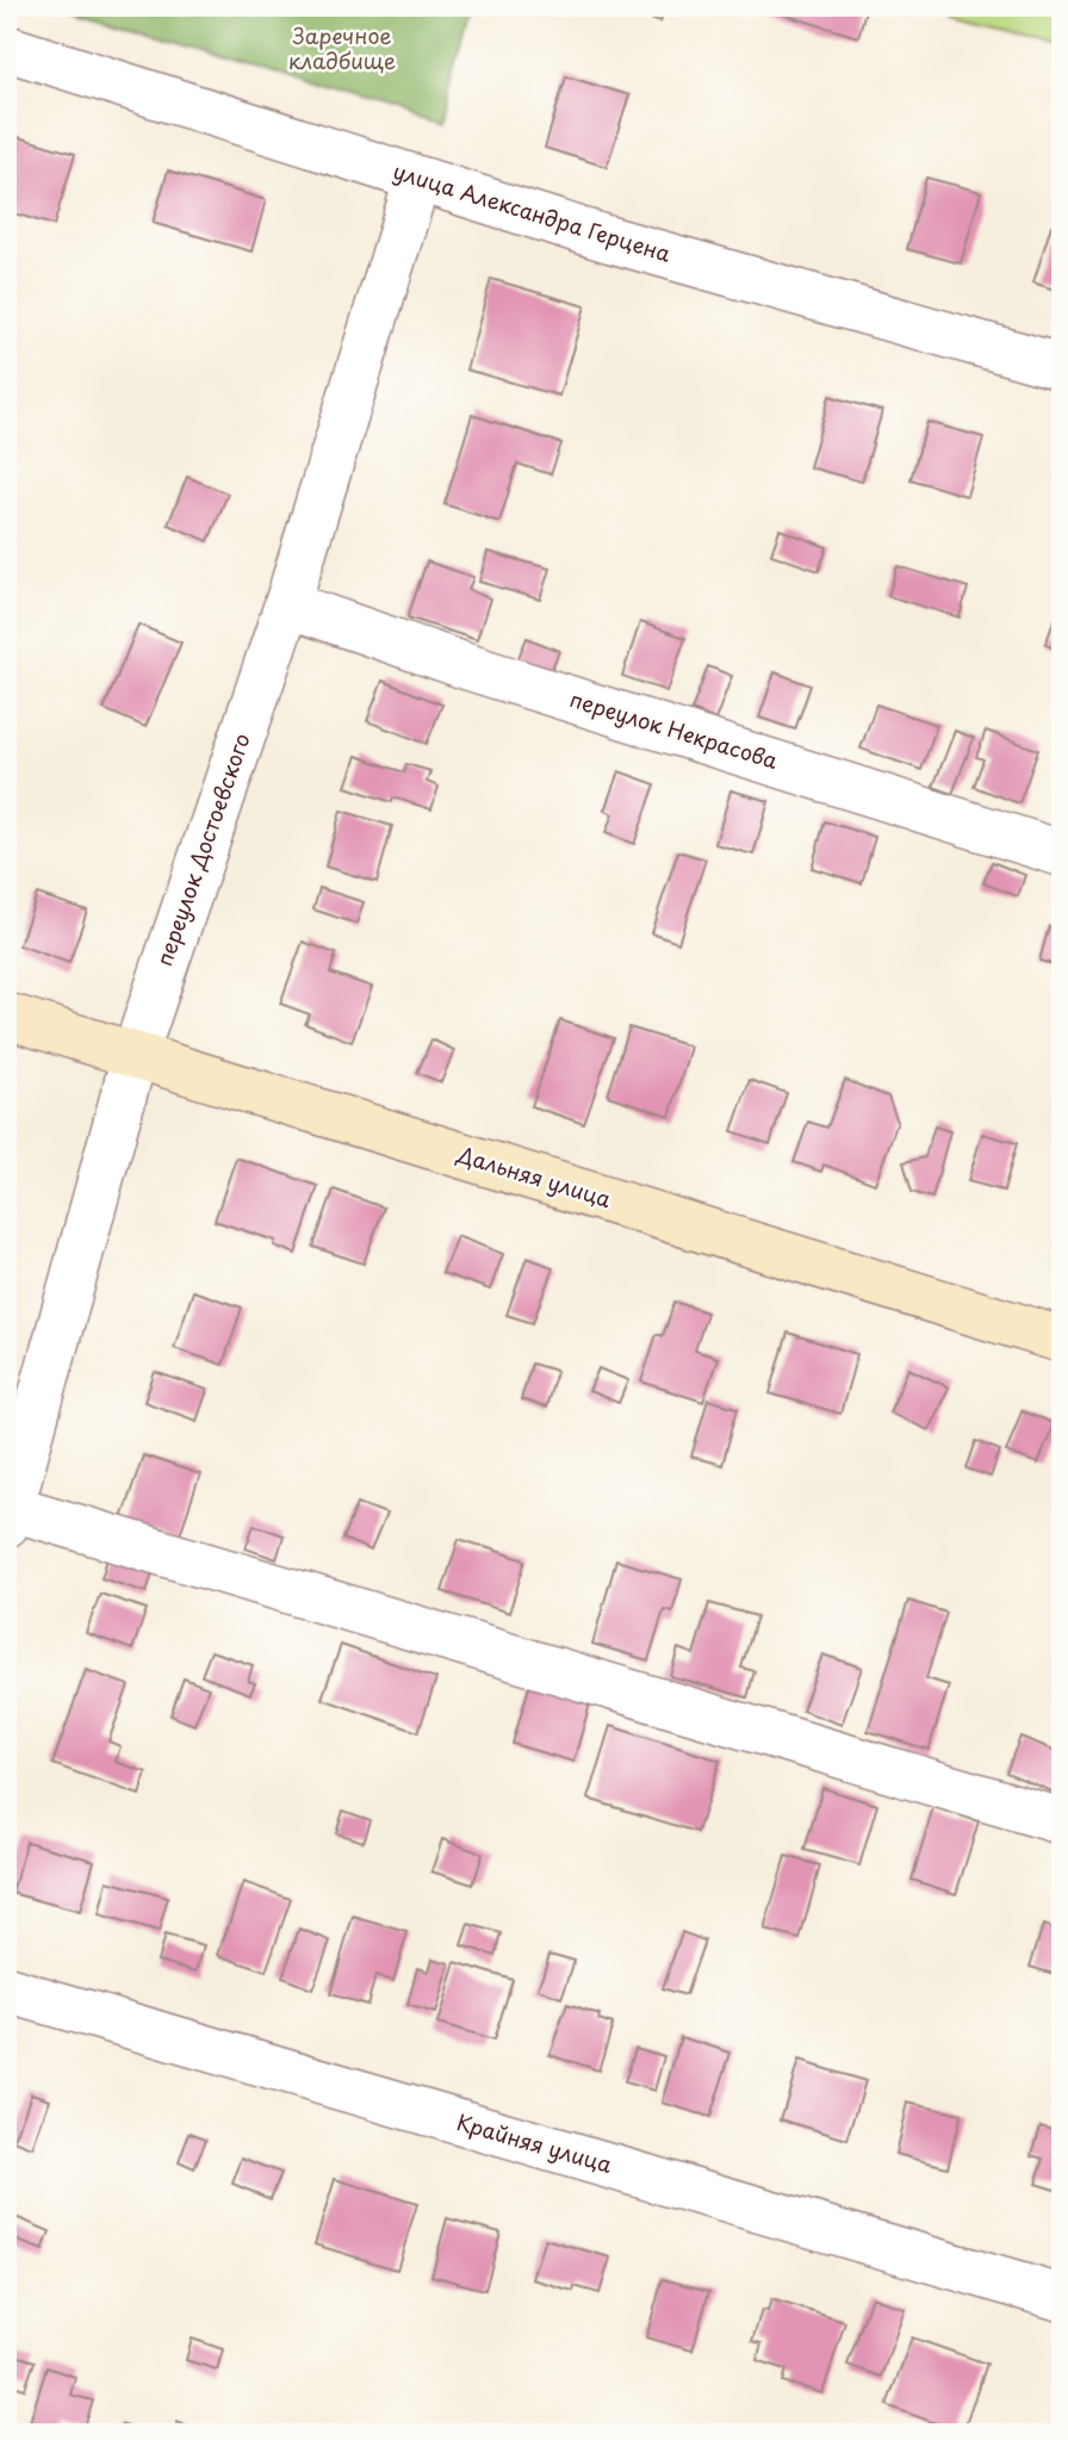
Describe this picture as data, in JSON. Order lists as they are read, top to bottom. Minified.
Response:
{"streets":{"main road":["Дальняя улица"],"street":["улица Александра Герцена","переулок Некрасова","переулок Достоевского","Крайняя улица"]},"crossings":[["улица Александра Герцена","переулок Достоевского"],["переулок Некрасова","переулок Достоевского"],["переулок Достоевского","Дальняя улица"]],"parks":["Заречное кладбище"]}
